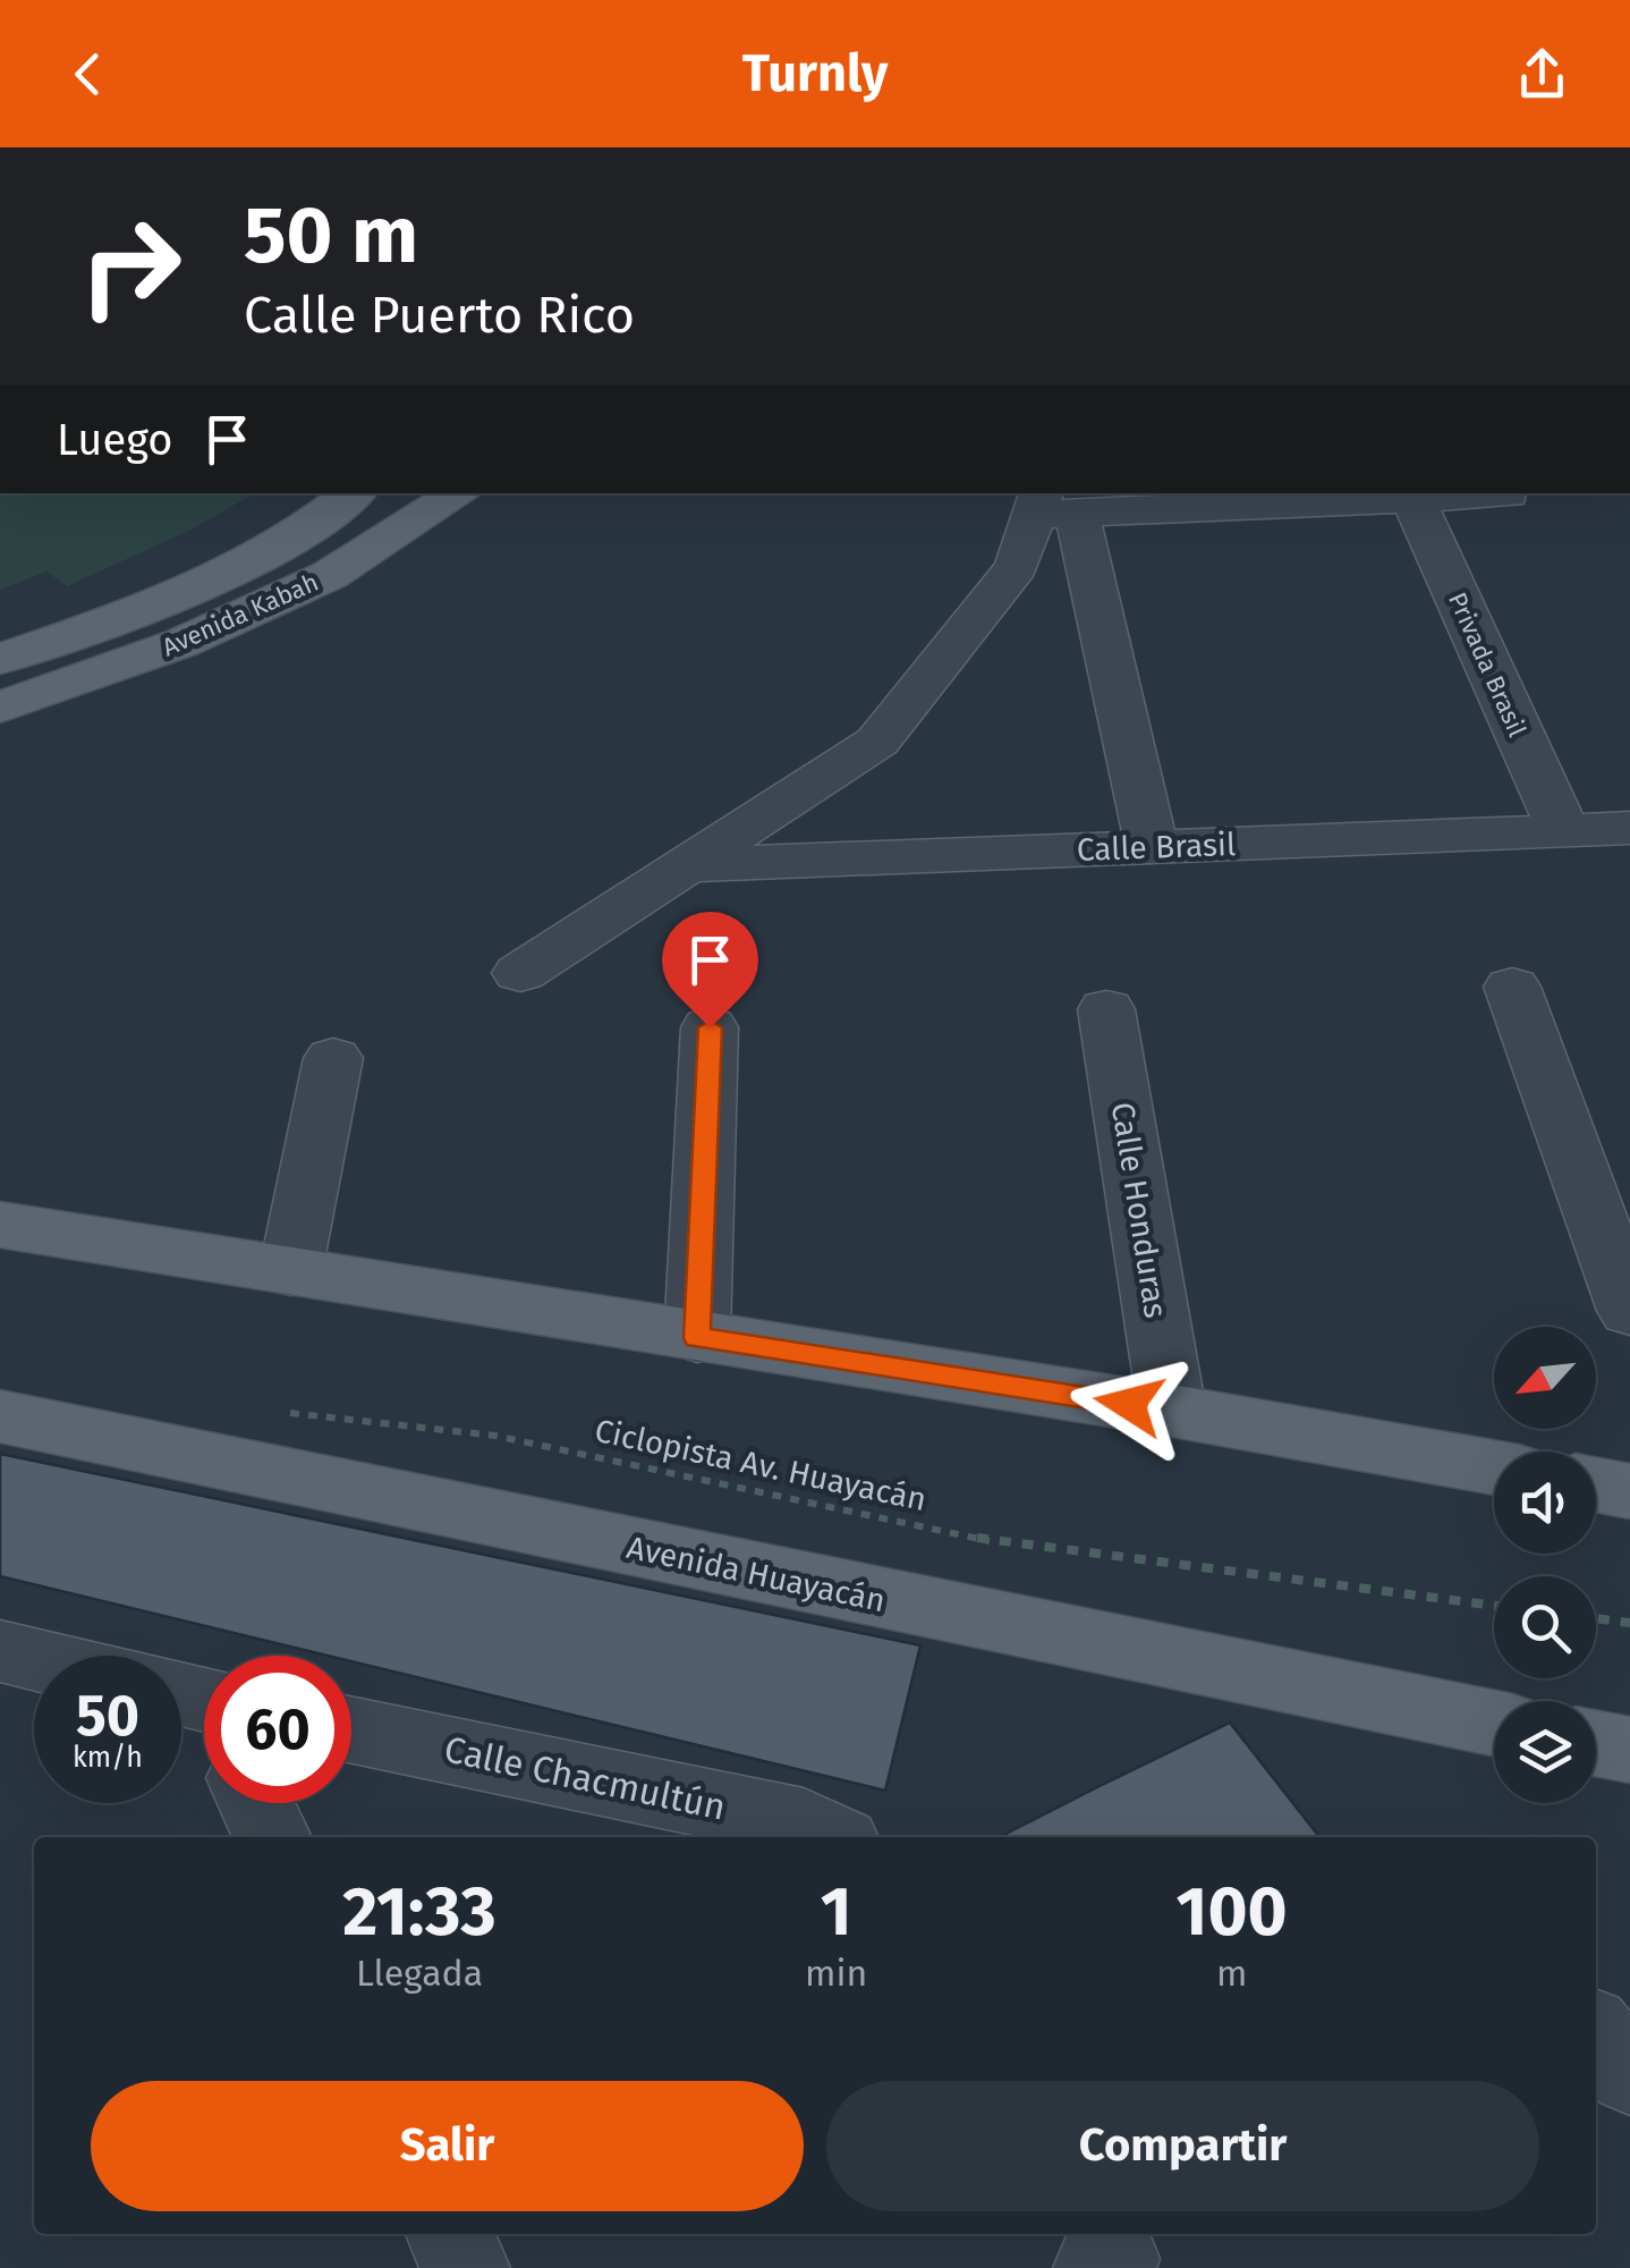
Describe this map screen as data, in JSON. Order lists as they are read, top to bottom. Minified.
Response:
{"streets":{"main road":["Avenida Kabah","Avenida Huayacán"],"street":["Privada Brasil","Calle Brasil","Calle Honduras","Calle Chacmultún"],"path":["Ciclopista Av. Huayacán"]},"crossings":[["Privada Brasil","Calle Brasil"]],"north":"bottom left","page":{"header":"Turnly","turn":["50 m","Calle Puerto Rico"],"then":"Luego","speed":"50 km/h","limit":"60","eta":["21:33","Llegada","1","min","100","m"],"buttons":["Salir","Compartir"]}}
